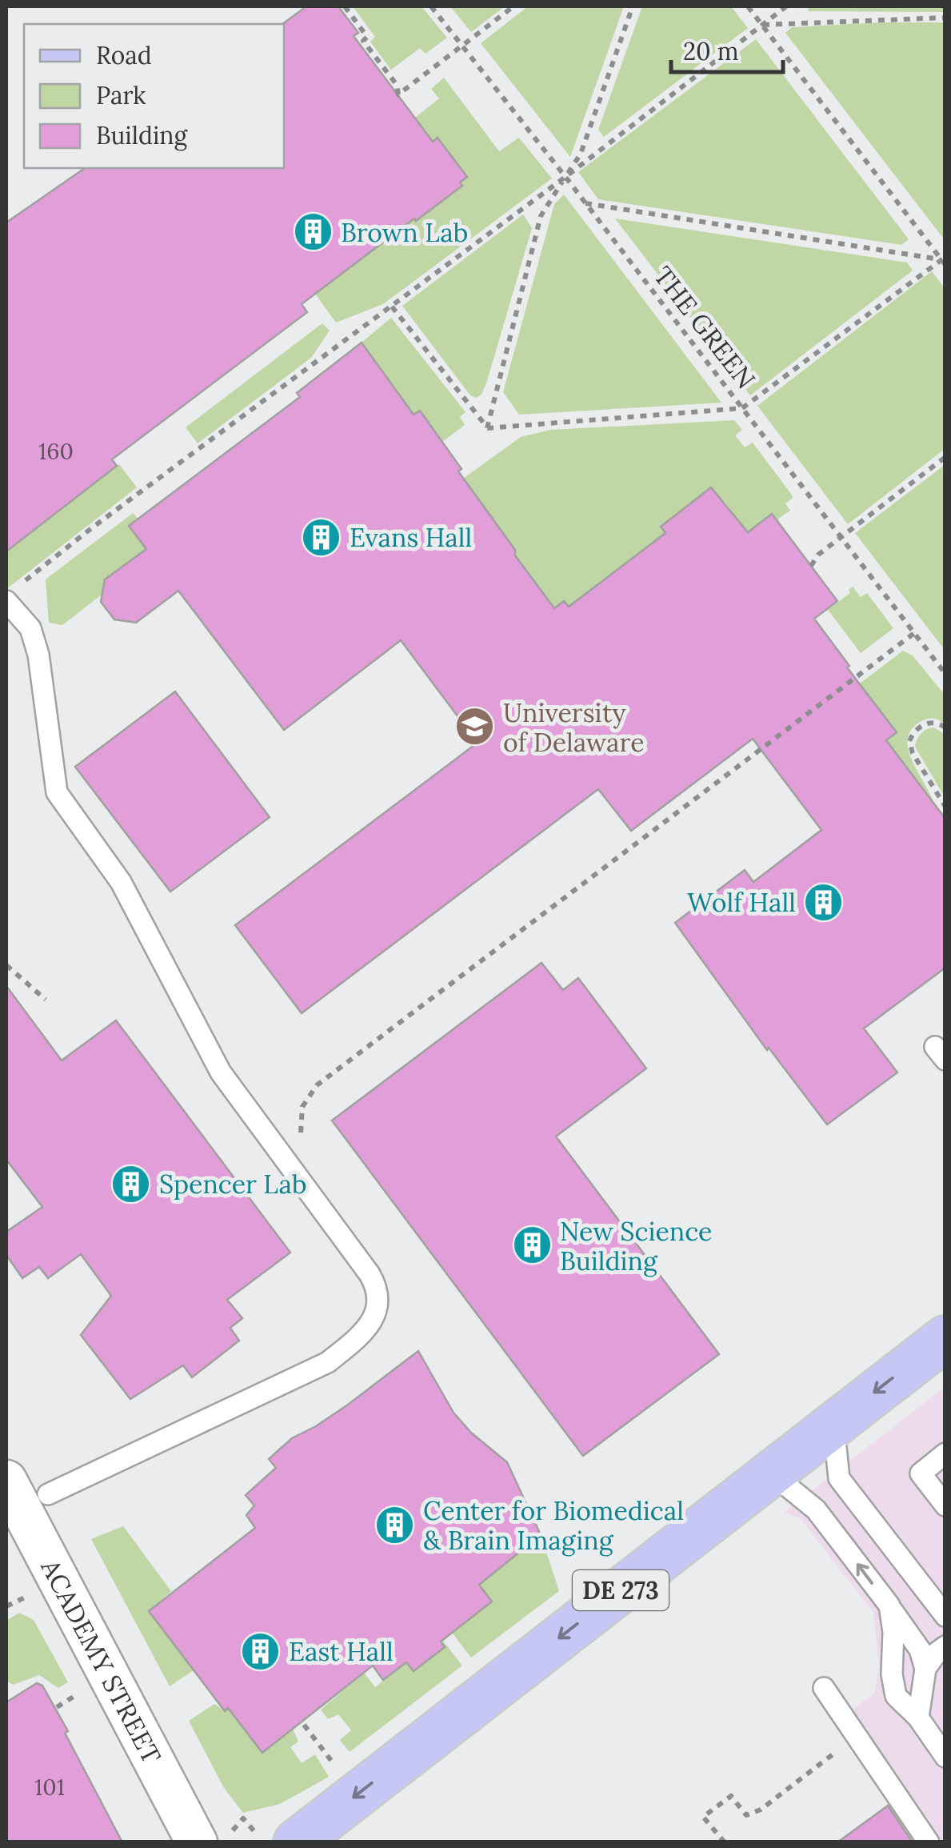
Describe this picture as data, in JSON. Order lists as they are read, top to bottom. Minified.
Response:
{"streets":{"main road":["DE 273"],"street":["ACADEMY STREET"],"path":["THE GREEN"]},"places":{"building":["Brown Lab","Evans Hall","Wolf Hall","Spencer Lab","New Science Building","Center for Biomedical & Brain Imaging","East Hall"],"school or university":["University of Delaware"]},"house_numbers":["160","101"],"legend":["Road","Park","Building"],"scale_bar":"20 m"}
